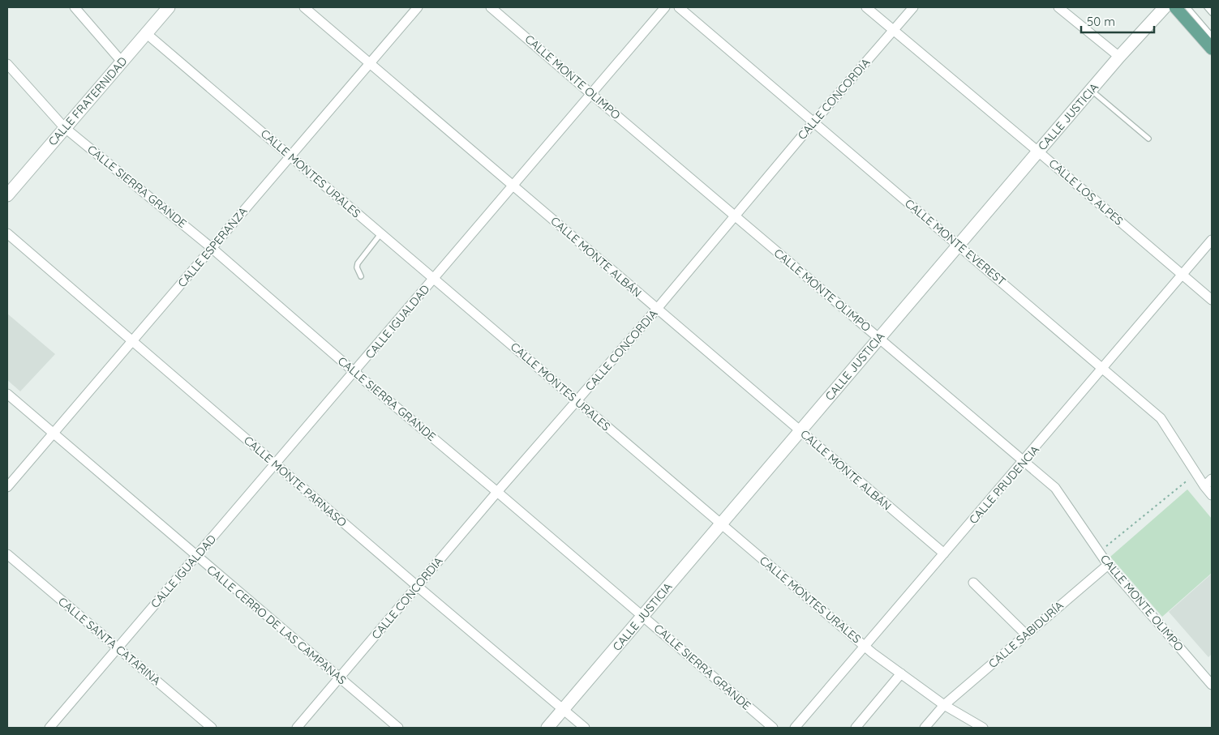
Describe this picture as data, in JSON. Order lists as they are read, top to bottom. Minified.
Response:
{"streets":{"street":["CALLE MONTE OLIMPO","CALLE CONCORDIA","CALLE FRATERNIDAD","CALLE JUSTICIA","CALLE MONTES URALES","CALLE SIERRA GRANDE","CALLE LOS ALPES","CALLE MONTE EVEREST","CALLE ESPERANZA","CALLE MONTE ALBÁN","CALLE IGUALDAD","CALLE MONTE PARNASO","CALLE PRUDENCIA","CALLE CERRO DE LAS CAMPANAS","CALLE SABIDURÍA","CALLE SANTA CATARINA"]},"crossings":[["CALLE MONTE OLIMPO","CALLE CONCORDIA"],["CALLE MONTE OLIMPO","CALLE JUSTICIA"],["CALLE MONTE OLIMPO","CALLE IGUALDAD"],["CALLE MONTE OLIMPO","CALLE PRUDENCIA"],["CALLE MONTE OLIMPO","CALLE SABIDURÍA"],["CALLE CONCORDIA","CALLE MONTES URALES"],["CALLE CONCORDIA","CALLE SIERRA GRANDE"],["CALLE CONCORDIA","CALLE LOS ALPES"],["CALLE CONCORDIA","CALLE MONTE EVEREST"],["CALLE CONCORDIA","CALLE MONTE ALBÁN"],["CALLE CONCORDIA","CALLE MONTE PARNASO"],["CALLE CONCORDIA","CALLE CERRO DE LAS CAMPANAS"],["CALLE FRATERNIDAD","CALLE MONTES URALES"],["CALLE FRATERNIDAD","CALLE SIERRA GRANDE"],["CALLE JUSTICIA","CALLE MONTES URALES"],["CALLE JUSTICIA","CALLE SIERRA GRANDE"],["CALLE JUSTICIA","CALLE LOS ALPES"],["CALLE JUSTICIA","CALLE MONTE EVEREST"],["CALLE JUSTICIA","CALLE MONTE ALBÁN"],["CALLE JUSTICIA","CALLE MONTE PARNASO"],["CALLE MONTES URALES","CALLE ESPERANZA"],["CALLE MONTES URALES","CALLE IGUALDAD"],["CALLE MONTES URALES","CALLE PRUDENCIA"],["CALLE MONTES URALES","CALLE SABIDURÍA"],["CALLE SIERRA GRANDE","CALLE ESPERANZA"],["CALLE SIERRA GRANDE","CALLE IGUALDAD"],["CALLE LOS ALPES","CALLE PRUDENCIA"],["CALLE MONTE EVEREST","CALLE PRUDENCIA"],["CALLE ESPERANZA","CALLE MONTE ALBÁN"],["CALLE ESPERANZA","CALLE MONTE PARNASO"],["CALLE ESPERANZA","CALLE CERRO DE LAS CAMPANAS"],["CALLE MONTE ALBÁN","CALLE IGUALDAD"],["CALLE MONTE ALBÁN","CALLE PRUDENCIA"],["CALLE IGUALDAD","CALLE MONTE PARNASO"],["CALLE IGUALDAD","CALLE CERRO DE LAS CAMPANAS"],["CALLE IGUALDAD","CALLE SANTA CATARINA"]],"scale_bar":"50 m"}
